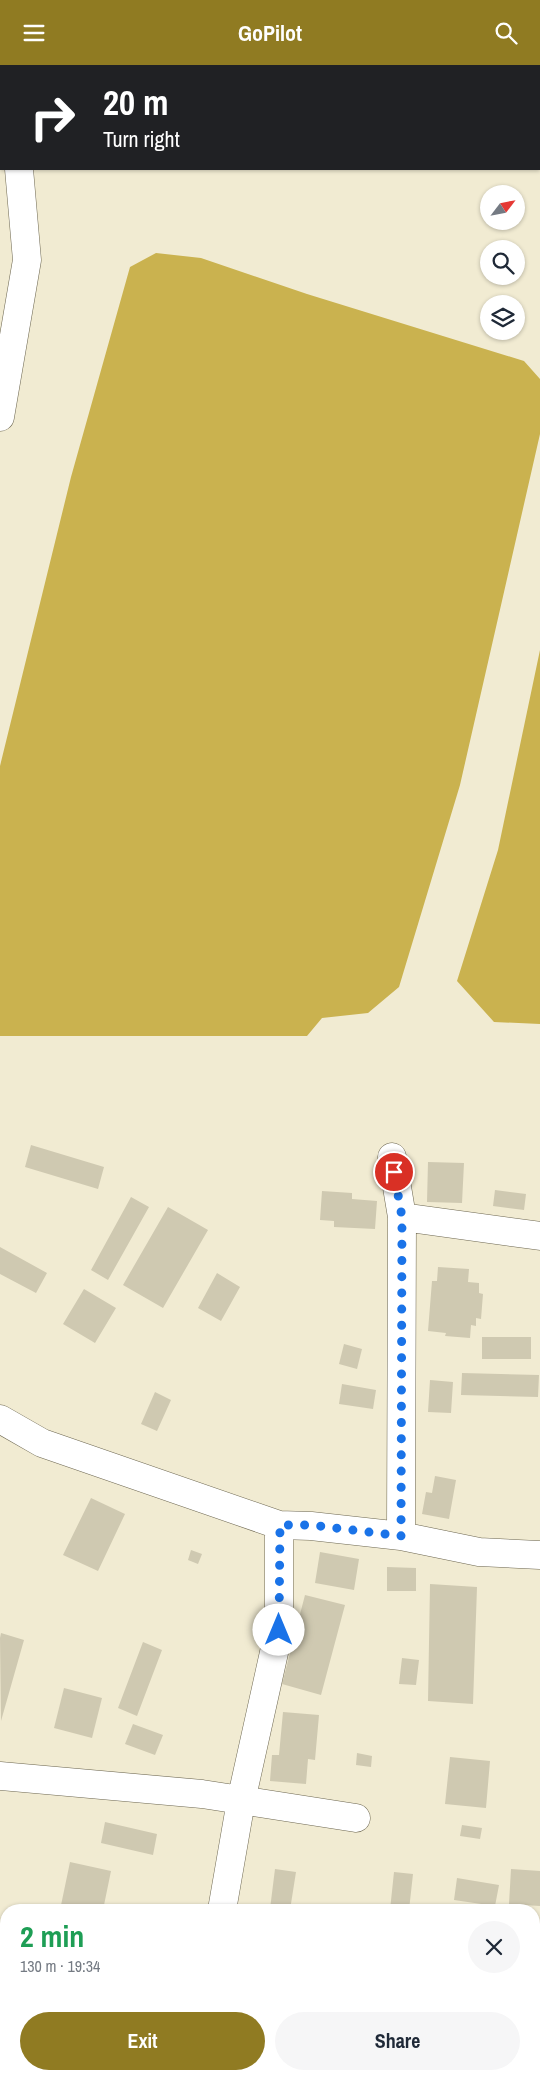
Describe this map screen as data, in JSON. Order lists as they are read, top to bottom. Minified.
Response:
{"north":"top right","page":{"header":"GoPilot","turn":["20 m","Turn right"],"heading":["2 min","130 m · 19:34"],"buttons":["Exit","Share"]}}
